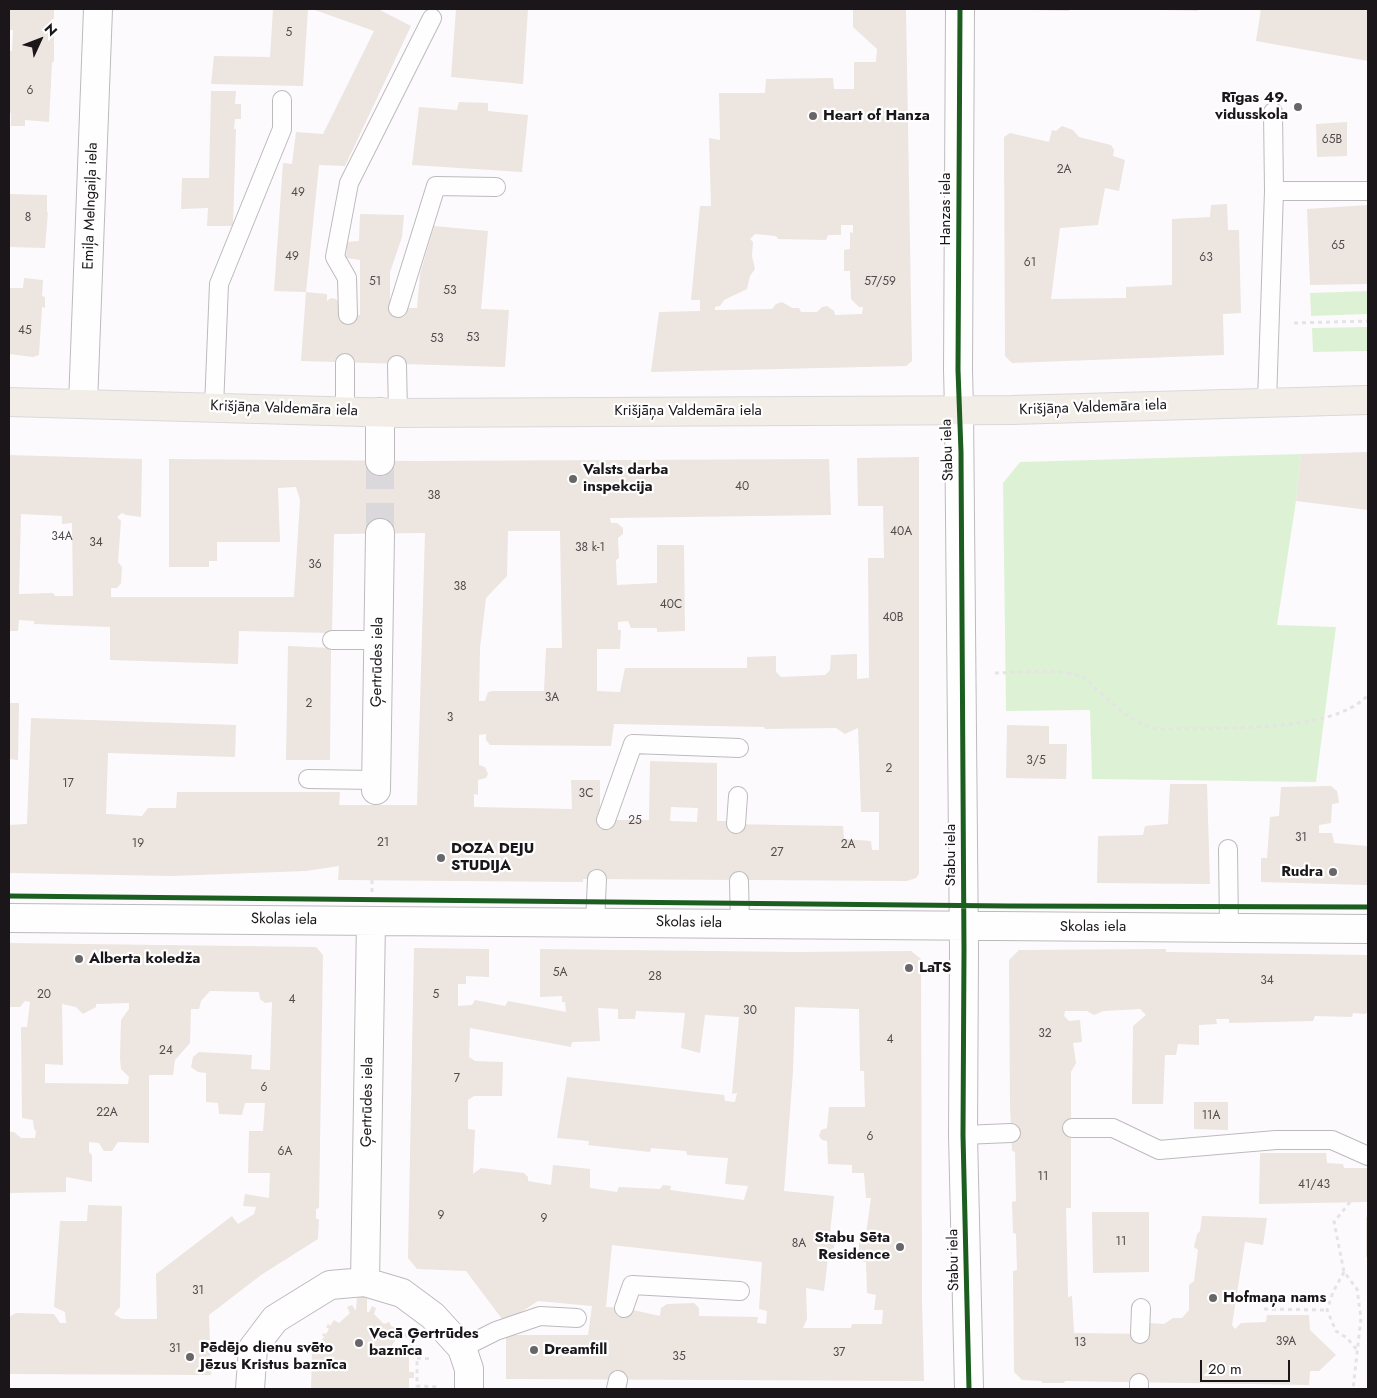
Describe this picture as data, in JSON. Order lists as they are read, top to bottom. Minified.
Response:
{"streets":{"main road":["Krišjāņa Valdemāra iela"],"street":["Emiļa Melngaiļa iela","Hanzas iela","Stabu iela","Ģertrūdes iela","Skolas iela"]},"crossings":[["Emiļa Melngaiļa iela","Krišjāņa Valdemāra iela"],["Hanzas iela","Krišjāņa Valdemāra iela"],["Hanzas iela","Stabu iela"],["Krišjāņa Valdemāra iela","Stabu iela"],["Stabu iela","Skolas iela"],["Ģertrūdes iela","Skolas iela"]],"places":["Rīgas 49. vidusskola","Heart of Hanza","Valsts darba inspekcija","DOZA DEJU STUDIJA","Rudra","Alberta koledža","LaTS","Stabu Sēta Residence","Hofmaņa nams","Vecā Ģertrūdes baznīca","Dreamfill","Pēdējo dienu svēto Jēzus Kristus baznīca"],"house_numbers":["5","6","65B","2A","49","8","65","49","63","61","51","57/59","53","45","53","53","40","38","40A","34A","34","38 k-1","36","38","40C","40B","3A","2","3","3/5","2","17","3C","25","31","21","19","2A","27","5A","28","34","20","5","4","30","32","4","24","7","6","22A","11A","6","6A","11","41/43","9","9","11","8A","31","39A","13","31","37","35"],"scale_bar":"20 m","north":"top right"}
